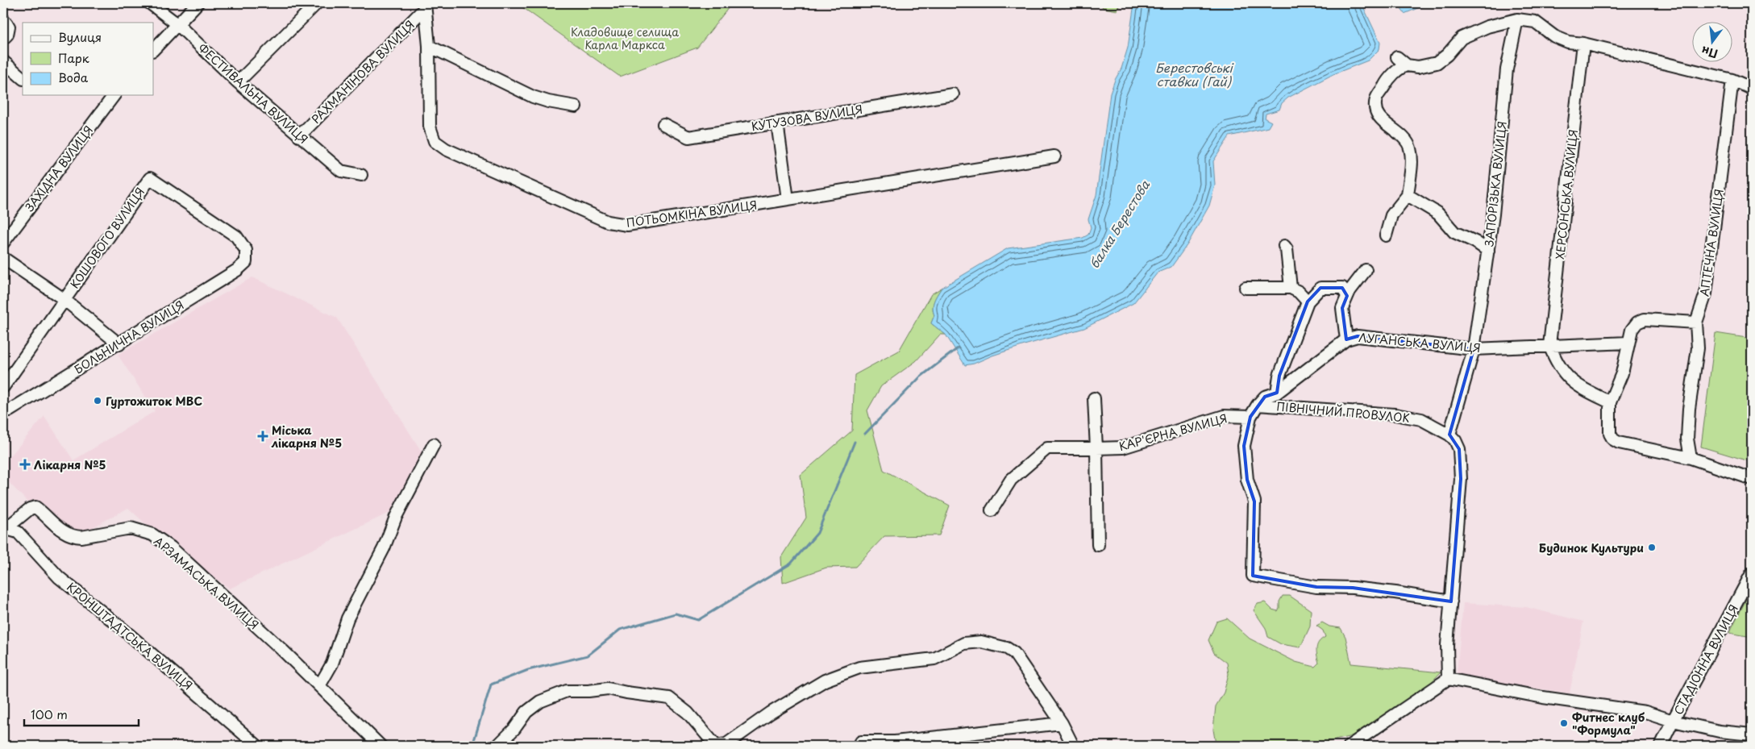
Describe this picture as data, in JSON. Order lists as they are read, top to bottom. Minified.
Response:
{"streets":{"street":["РАХМАНІНОВА ВУЛИЦЯ","ФЕСТИВАЛЬНА ВУЛИЦЯ","КУТУЗОВА ВУЛИЦЯ","ЗАХІДНА ВУЛИЦЯ","ЗАПОРІЗЬКА ВУЛИЦЯ","ХЕРСОНСЬКА ВУЛИЦЯ","ПОТЬОМКІНА ВУЛИЦЯ","КОШОВОГО ВУЛИЦЯ","АПТЕЧНА ВУЛИЦЯ","БОЛЬНИЧНА ВУЛИЦЯ","ЛУГАНСЬКА ВУЛИЦЯ","ПІВНІЧНИЙ ПРОВУЛОК","КАР'ЄРНА ВУЛИЦЯ","АРЗАМАСЬКА ВУЛИЦЯ","КРОНШТАДТСЬКА ВУЛИЦЯ","СТАДІОННА ВУЛИЦЯ"]},"crossings":[["РАХМАНІНОВА ВУЛИЦЯ","ФЕСТИВАЛЬНА ВУЛИЦЯ"],["РАХМАНІНОВА ВУЛИЦЯ","ПОТЬОМКІНА ВУЛИЦЯ"],["ЗАПОРІЗЬКА ВУЛИЦЯ","ЛУГАНСЬКА ВУЛИЦЯ"],["ЗАПОРІЗЬКА ВУЛИЦЯ","ПІВНІЧНИЙ ПРОВУЛОК"],["ХЕРСОНСЬКА ВУЛИЦЯ","ЛУГАНСЬКА ВУЛИЦЯ"],["КОШОВОГО ВУЛИЦЯ","БОЛЬНИЧНА ВУЛИЦЯ"],["ЛУГАНСЬКА ВУЛИЦЯ","ПІВНІЧНИЙ ПРОВУЛОК"],["АРЗАМАСЬКА ВУЛИЦЯ","КРОНШТАДТСЬКА ВУЛИЦЯ"]],"water":["Берестовські ставки (Гай)","балка Берестова"],"parks":["Кладовище селища Карла Маркса"],"places":{"other":["Гуртожиток МВС","Будинок Культури","Фитнес клуб \"Формула\""],"health":["Міська лікарня №5","Лікарня №5"]},"legend":["Вулиця","Парк","Вода"],"scale_bar":"100 m","north":"bottom"}
